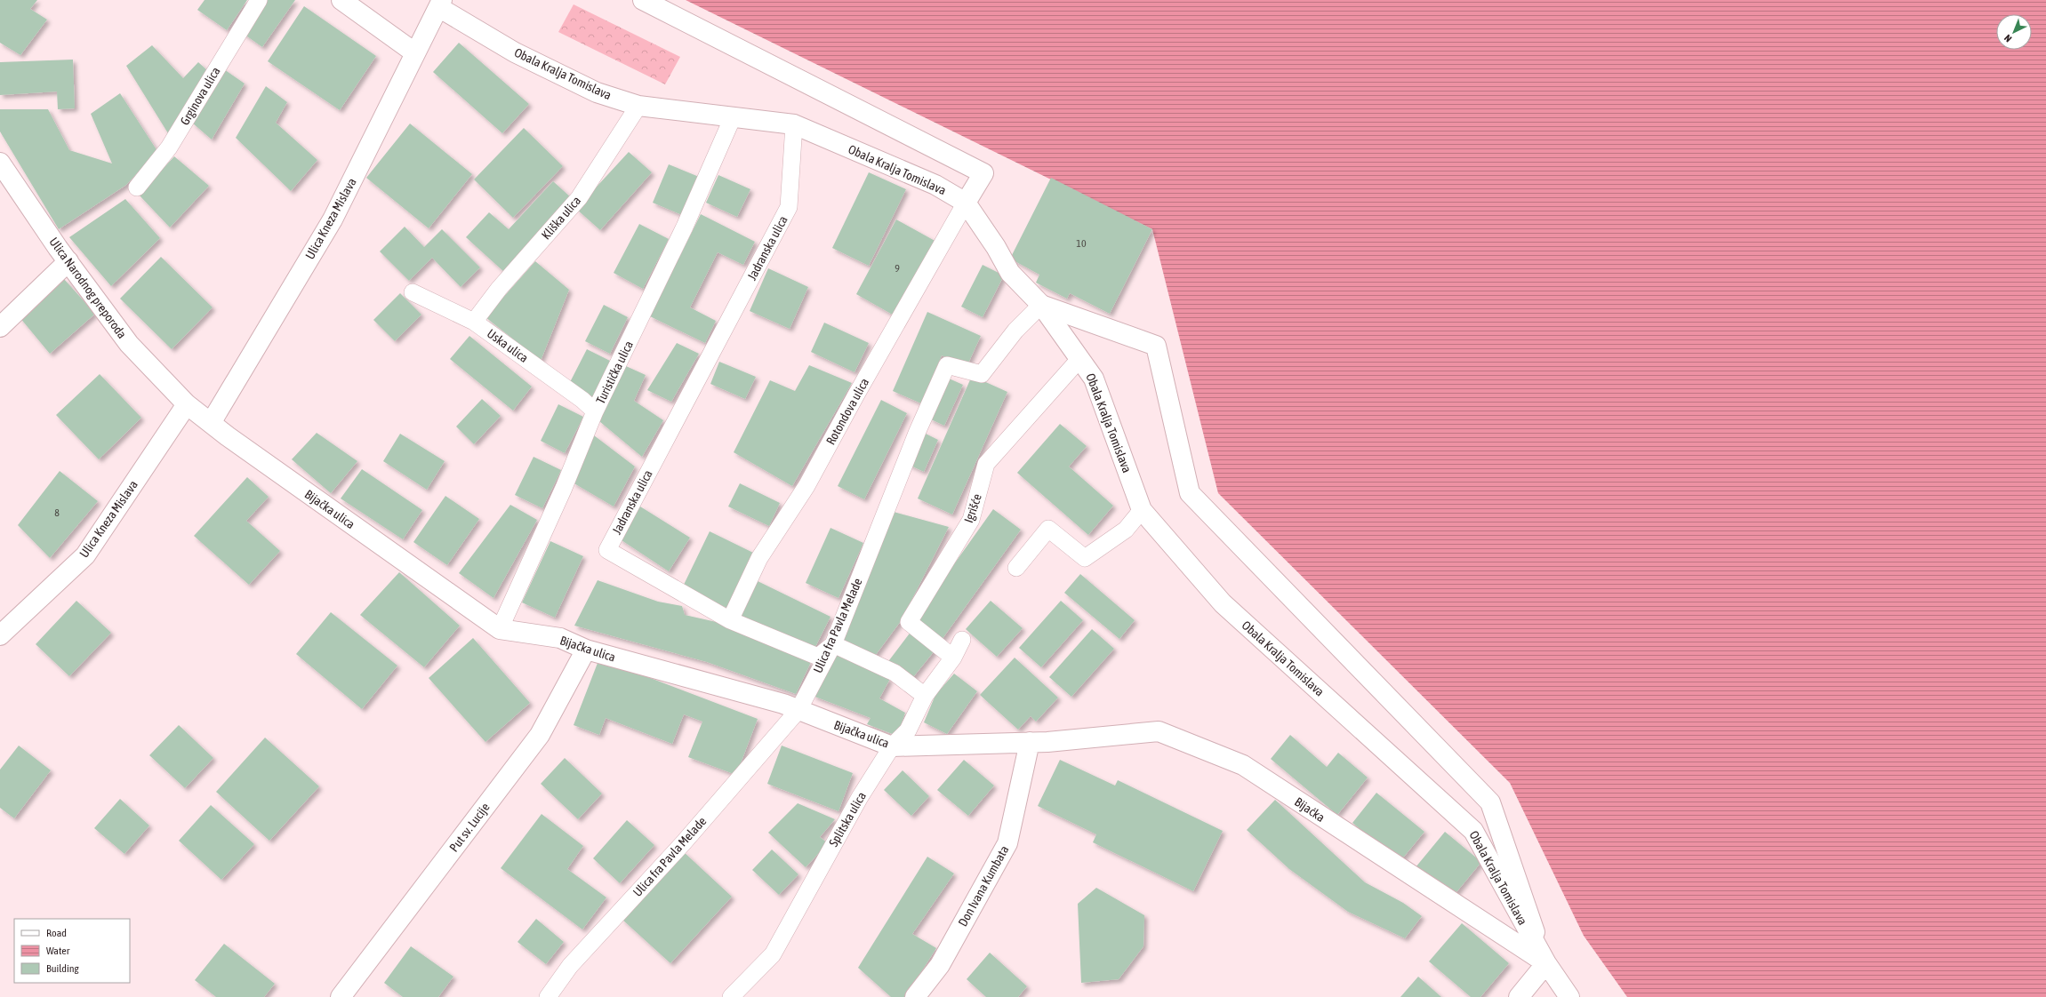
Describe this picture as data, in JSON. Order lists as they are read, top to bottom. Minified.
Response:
{"streets":{"street":["Obala Kralja Tomislava","Ulica Kneza Mislava","Ulica Narodnog preporoda","Bijačka ulica","Bijaćka","Put sv. Lucije","Don Ivana Kumbata"],"lane":["Grginova ulica","Kliška ulica","Jadranska ulica","Uska ulica","Turistička ulica","Rotondova ulica","Igrišće","Ulica fra Pavla Melade","Splitska ulica"]},"crossings":[["Obala Kralja Tomislava","Kliška ulica"],["Obala Kralja Tomislava","Ulica Kneza Mislava"],["Obala Kralja Tomislava","Jadranska ulica"],["Obala Kralja Tomislava","Turistička ulica"],["Obala Kralja Tomislava","Rotondova ulica"],["Obala Kralja Tomislava","Igrišće"],["Obala Kralja Tomislava","Ulica fra Pavla Melade"],["Obala Kralja Tomislava","Bijaćka"],["Kliška ulica","Uska ulica"],["Ulica Kneza Mislava","Ulica Narodnog preporoda"],["Ulica Kneza Mislava","Bijačka ulica"],["Jadranska ulica","Rotondova ulica"],["Jadranska ulica","Ulica fra Pavla Melade"],["Ulica Narodnog preporoda","Bijačka ulica"],["Uska ulica","Turistička ulica"],["Turistička ulica","Bijačka ulica"],["Igrišće","Splitska ulica"],["Bijačka ulica","Ulica fra Pavla Melade"],["Bijačka ulica","Bijaćka"],["Bijačka ulica","Splitska ulica"],["Bijačka ulica","Put sv. Lucije"],["Bijačka ulica","Don Ivana Kumbata"],["Bijaćka","Don Ivana Kumbata"]],"house_numbers":["10","9","8"],"legend":["Road","Water","Building"],"north":"bottom left"}
